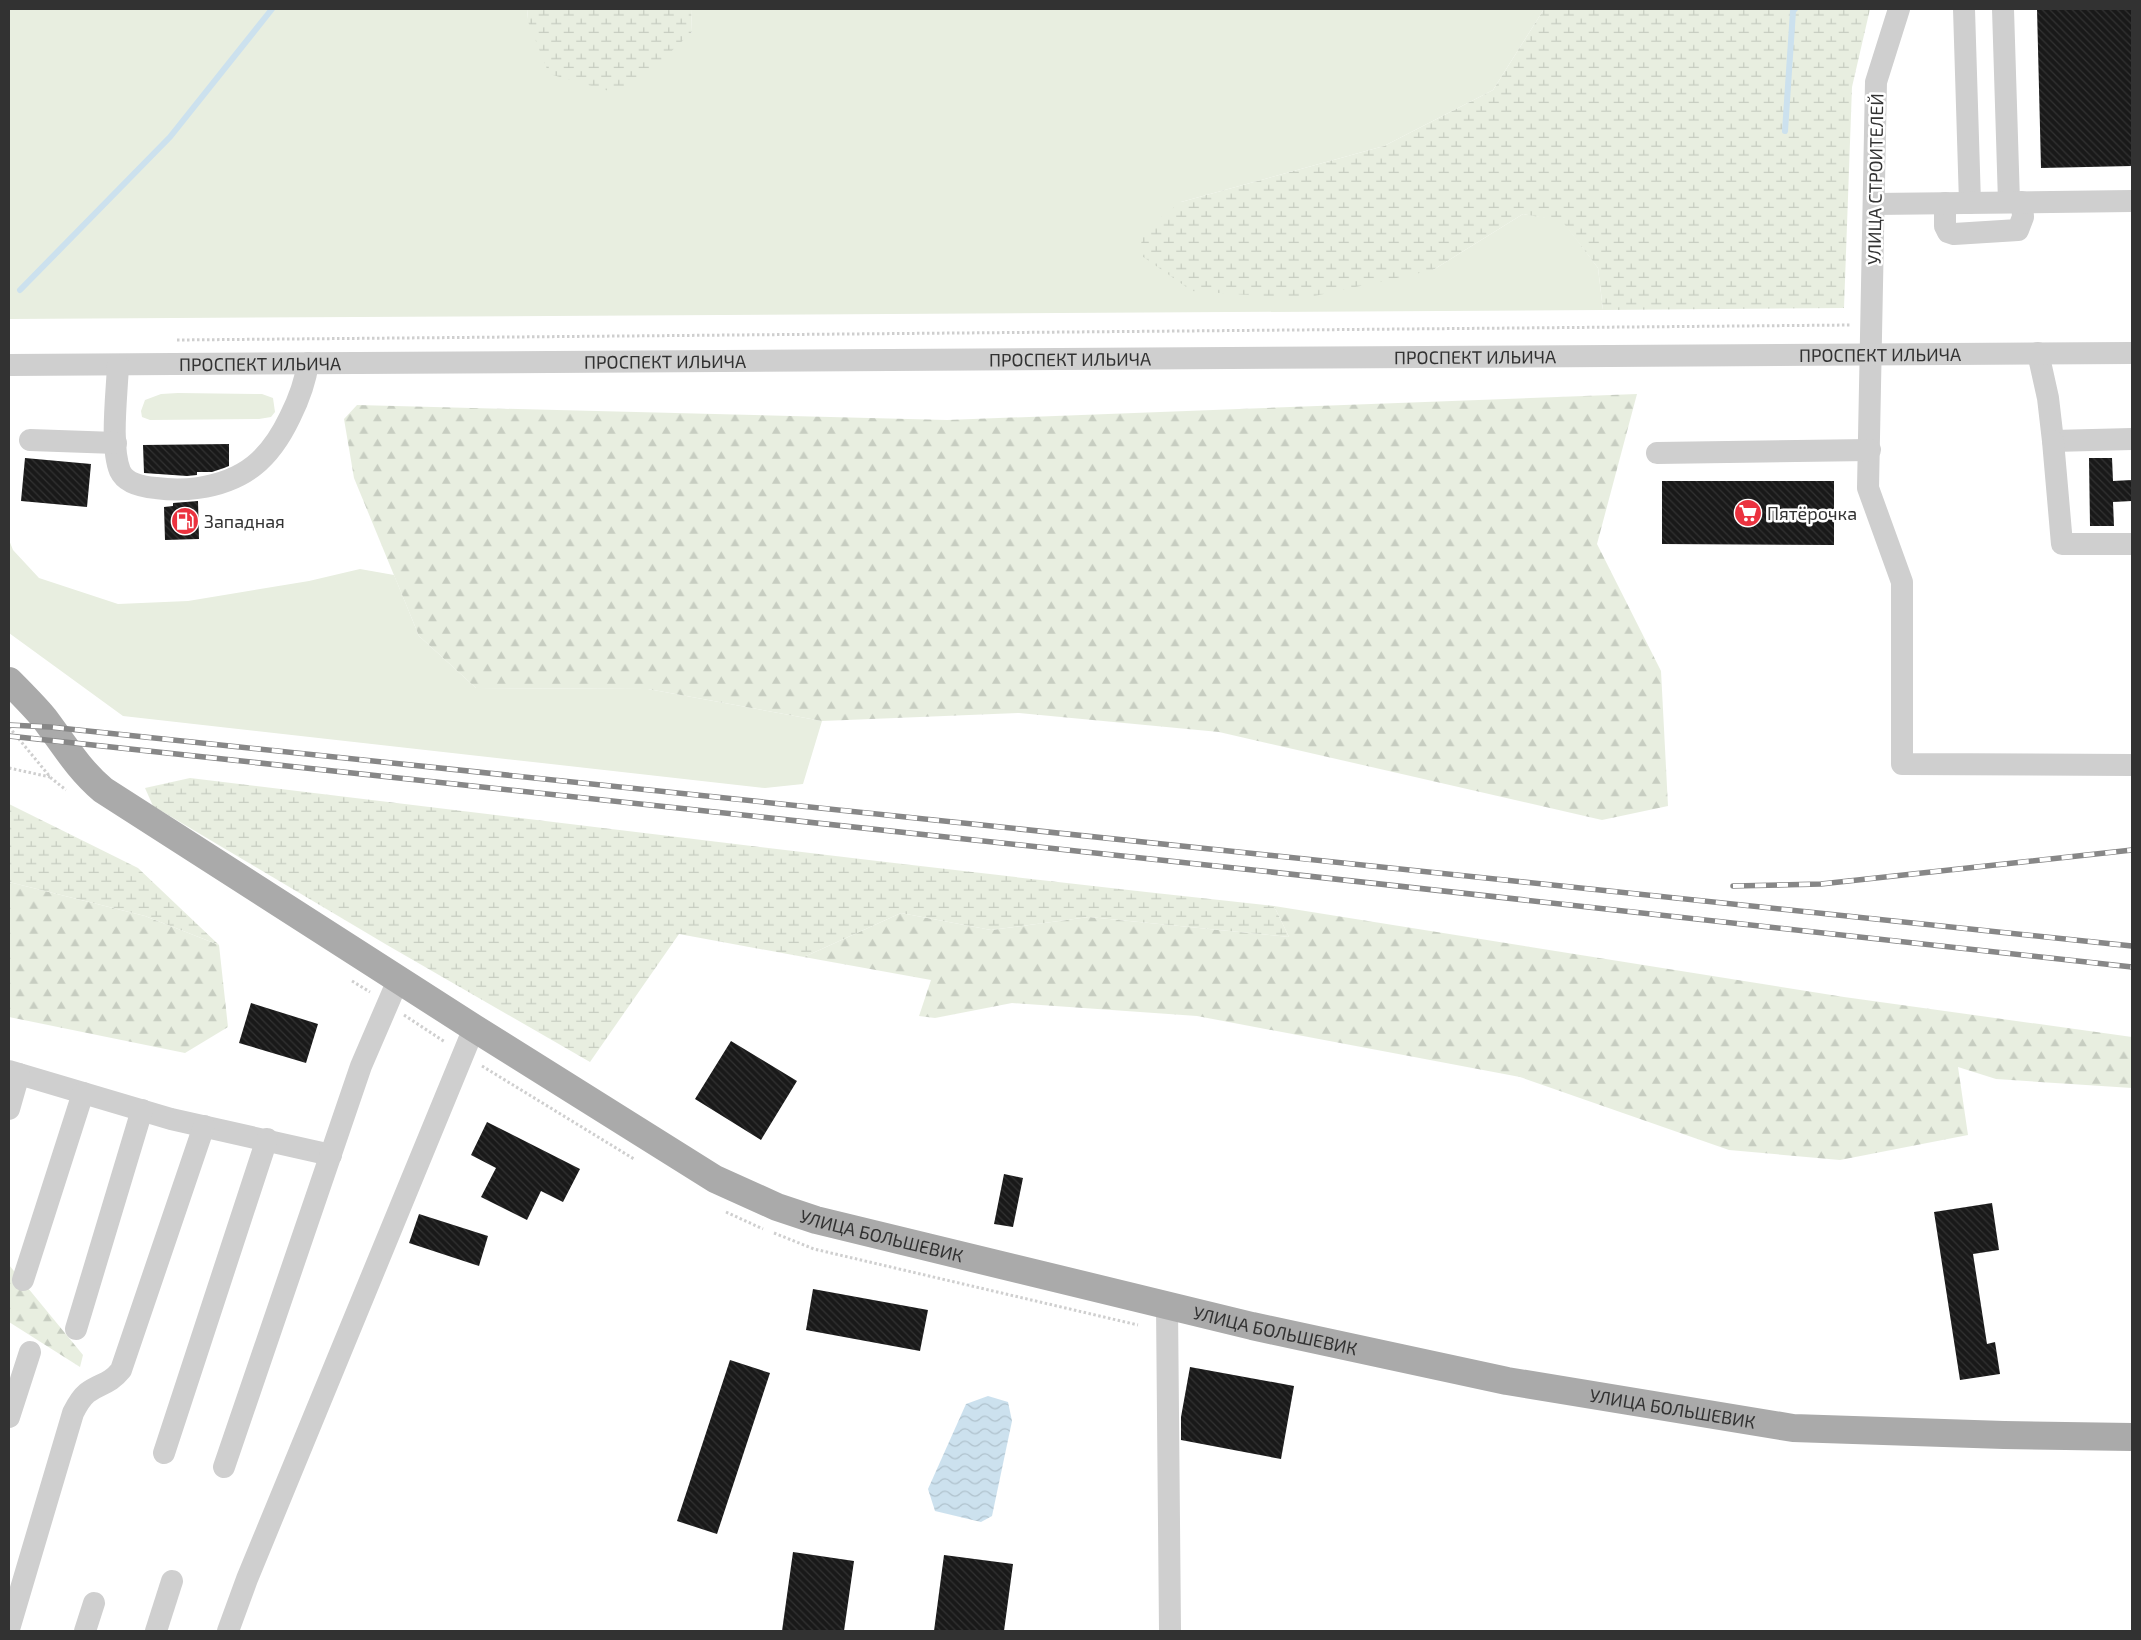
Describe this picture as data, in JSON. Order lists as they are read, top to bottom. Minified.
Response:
{"streets":{"main road":["УЛИЦА БОЛЬШЕВИК"],"street":["УЛИЦА СТРОИТЕЛЕЙ","ПРОСПЕКТ ИЛЬИЧА"]},"crossings":[["УЛИЦА СТРОИТЕЛЕЙ","ПРОСПЕКТ ИЛЬИЧА"]],"places":{"supermarket":["Пятёрочка"],"fuel station":["Западная"]}}
